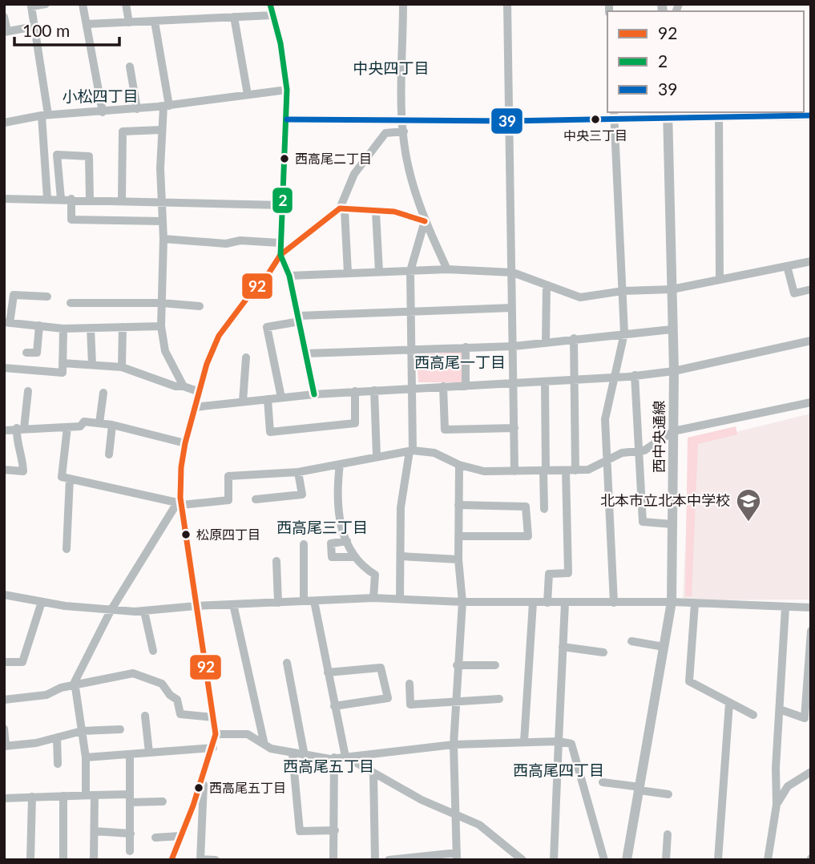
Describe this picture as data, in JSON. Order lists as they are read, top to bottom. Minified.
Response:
{"streets":{"street":["西中央通線"]},"districts":["中央四丁目","小松四丁目","西高尾一丁目","西高尾三丁目","西高尾五丁目","西高尾四丁目"],"places":{"other":["中央三丁目","西高尾二丁目","松原四丁目","西高尾五丁目"],"school or university":["北本市立北本中学校"]},"lines":["transit line 2","transit line 39","transit line 92"],"legend":["92","2","39"],"scale_bar":"100 m"}
